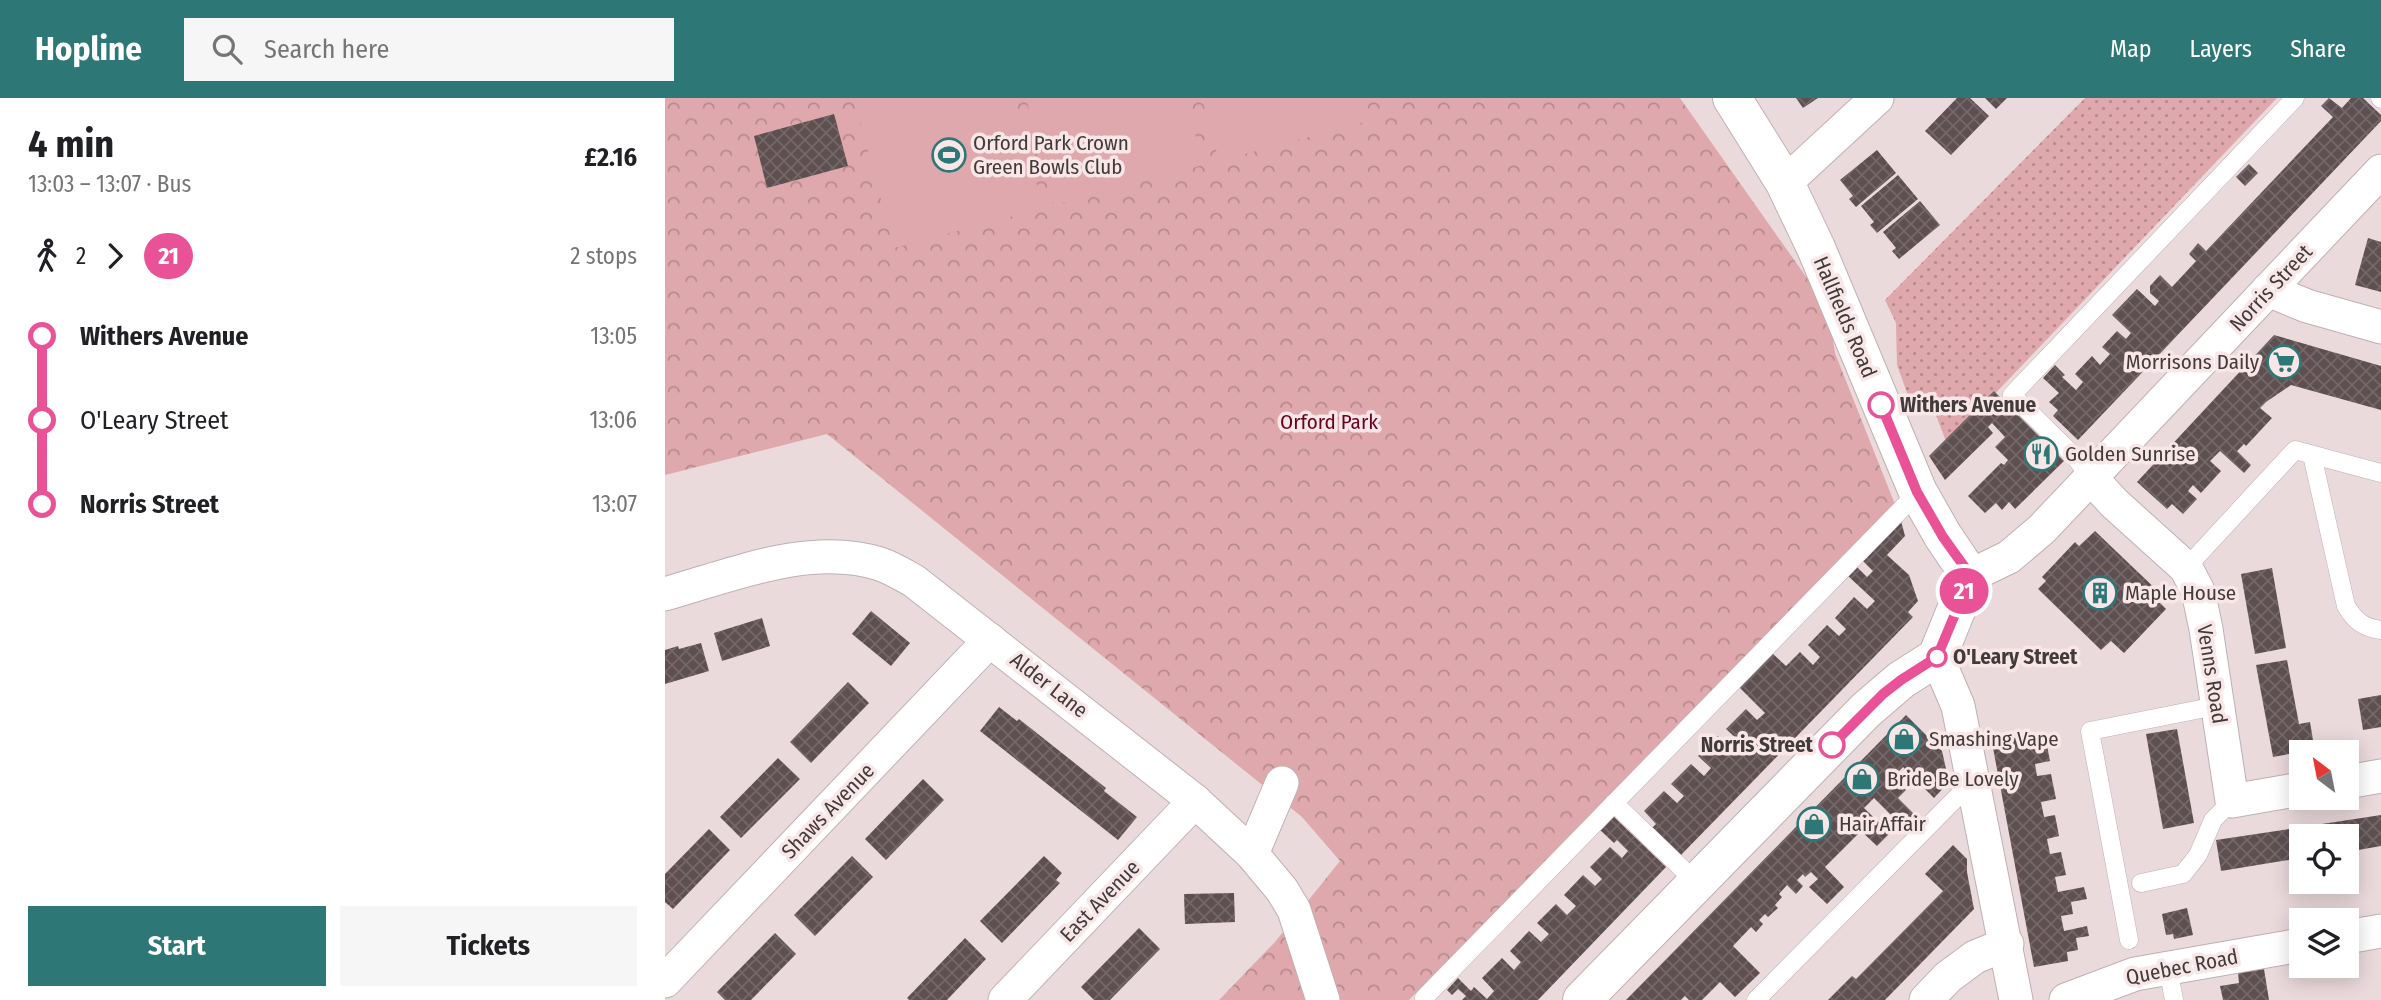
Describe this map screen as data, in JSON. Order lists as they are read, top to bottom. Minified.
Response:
{"streets":{"street":["Norris Street","Hallfields Road","Venns Road","Alder Lane","Shaws Avenue","East Avenue","Quebec Road"]},"crossings":[["Norris Street","Hallfields Road"],["Norris Street","Venns Road"],["Alder Lane","Shaws Avenue"],["Alder Lane","East Avenue"]],"parks":["Orford Park"],"places":{"sports":["Orford Park Crown Green Bowls Club"],"supermarket":["Morrisons Daily"],"other":["Withers Avenue","O'Leary Street","Norris Street"],"restaurant":["Golden Sunrise"],"building":["Maple House"],"shop":["Smashing Vape","Bride Be Lovely","Hair Affair"]},"lines":["bus line 21"],"north":"top left","page":{"header":"Hopline","search":"Search here","nav":["Map","Layers","Share"],"heading":["4 min","13:03 – 13:07 · Bus","£2.16"],"on_map":"21","legs":["2","21","2 stops"],"list":[{"name":"Withers Avenue","value":"13:05"},{"name":"O'Leary Street","value":"13:06"},{"name":"Norris Street","value":"13:07"}],"buttons":["Start","Tickets"]}}
